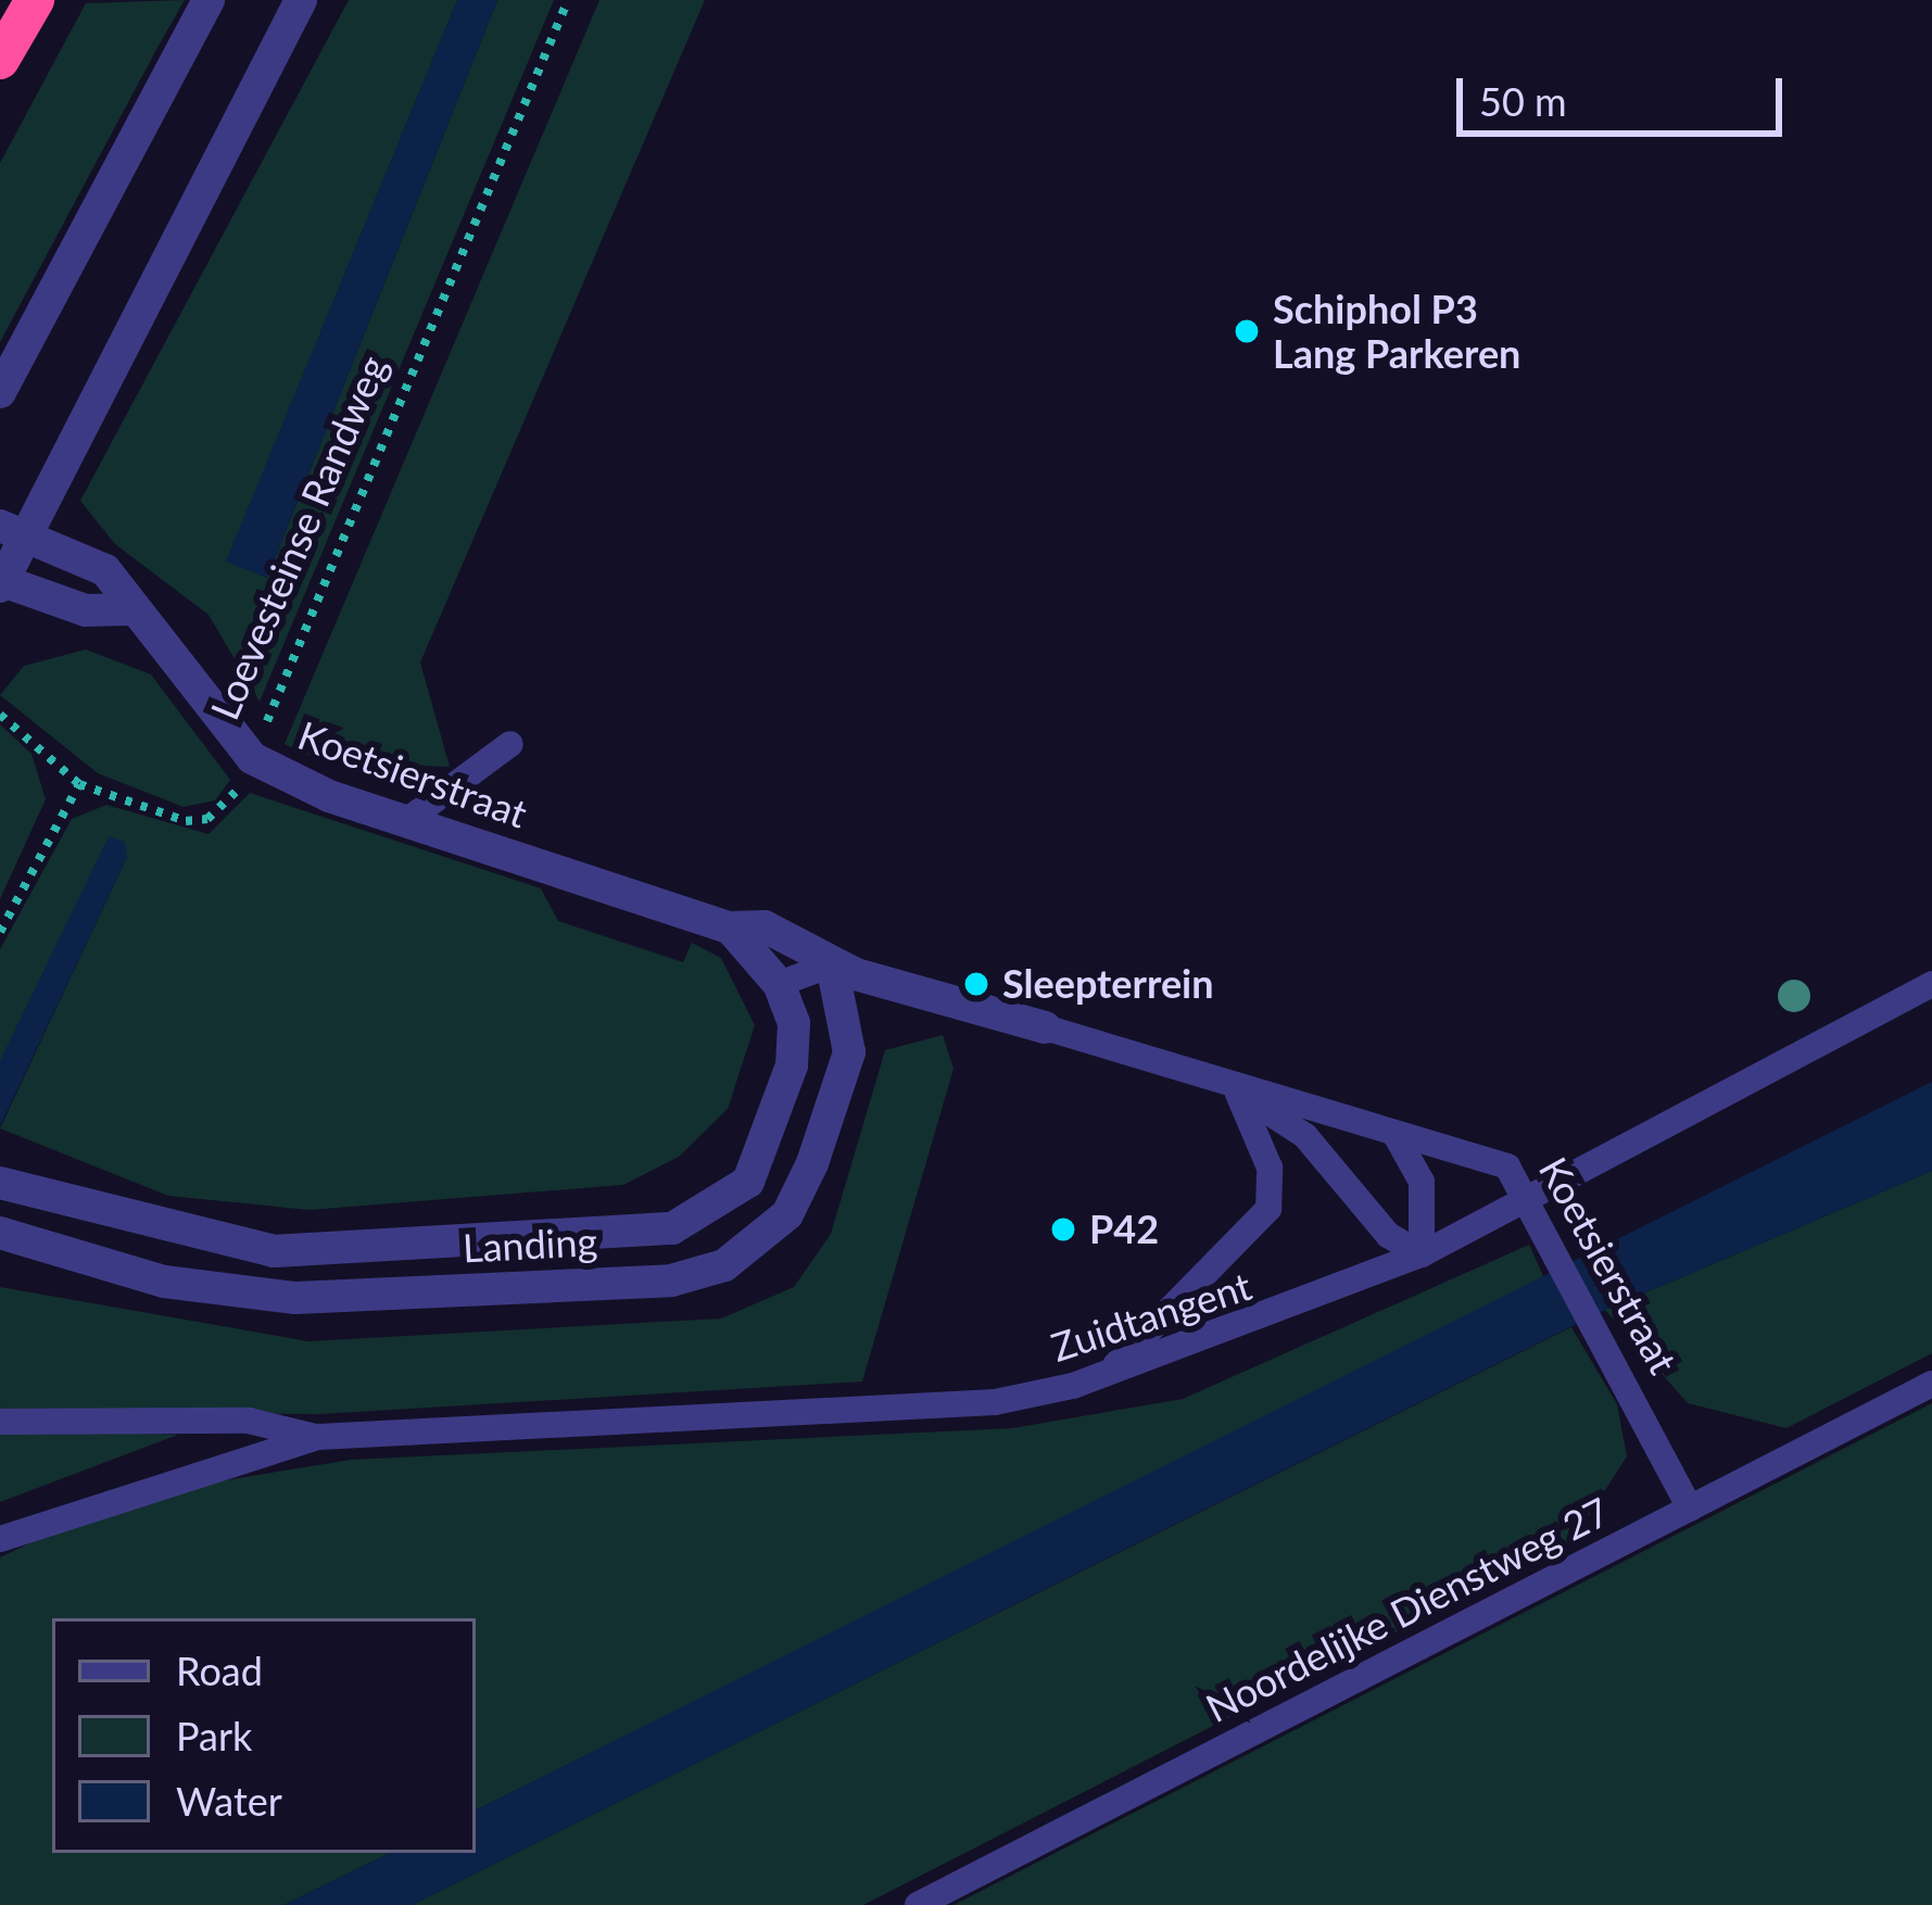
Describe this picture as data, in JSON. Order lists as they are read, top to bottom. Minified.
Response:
{"streets":{"street":["Koetsierstraat","Landing"],"lane":["Zuidtangent","Noordelijke Dienstweg 27"],"path":["Loevesteinse Randweg"]},"crossings":[["Loevesteinse Randweg","Koetsierstraat"],["Koetsierstraat","Landing"],["Koetsierstraat","Zuidtangent"],["Koetsierstraat","Noordelijke Dienstweg 27"]],"places":["Schiphol P3 Lang Parkeren","Sleepterrein","P42"],"legend":["Road","Park","Water"],"scale_bar":"50 m"}
